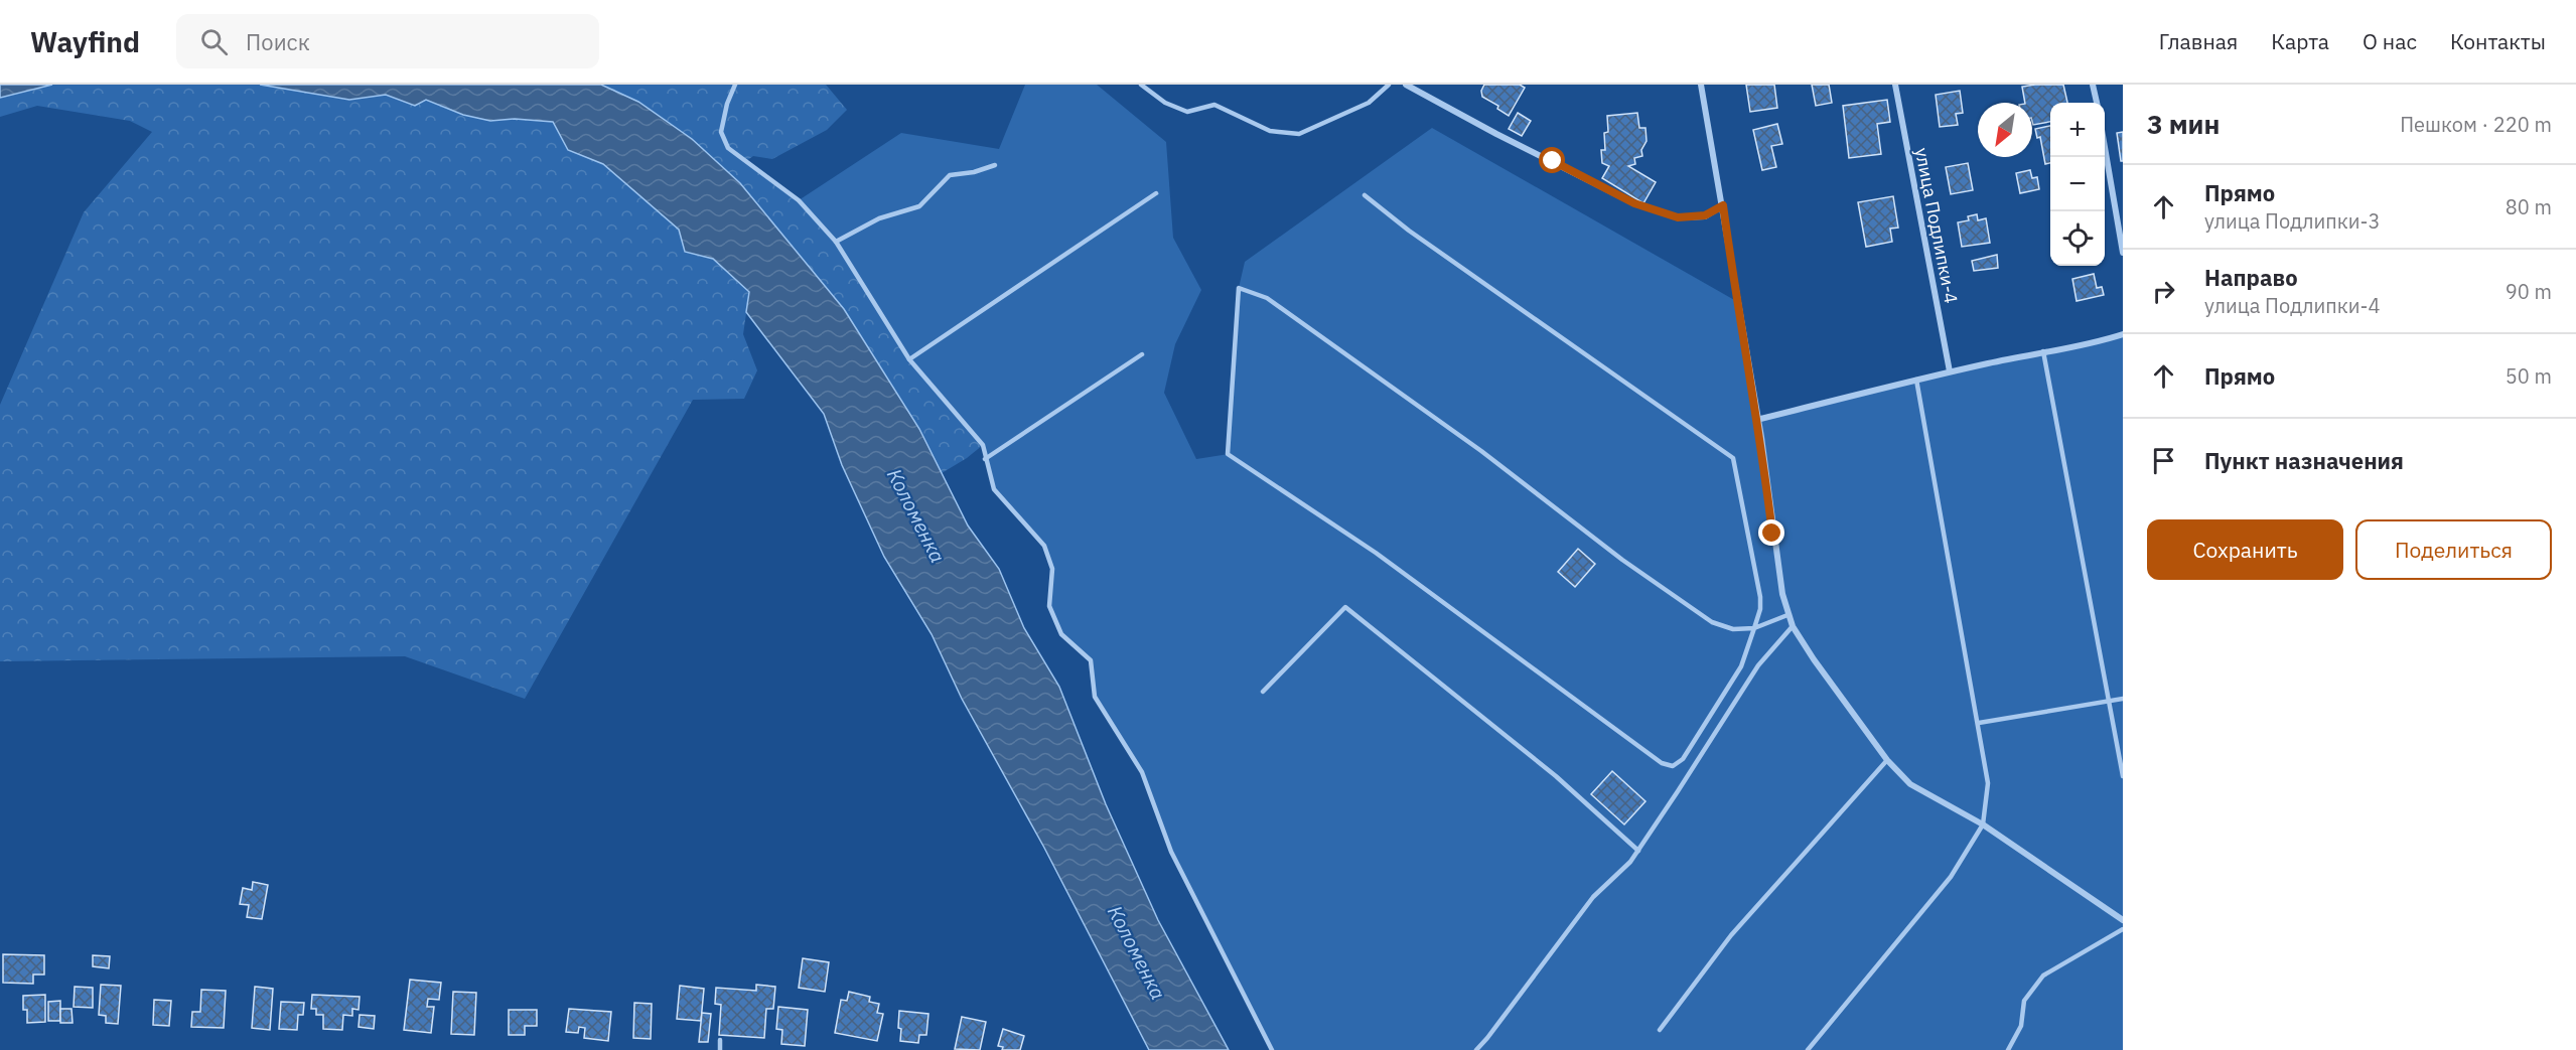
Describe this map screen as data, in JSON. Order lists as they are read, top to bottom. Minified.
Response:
{"streets":{"street":["улица Подлипки-4"]},"water":["Коломенка"],"north":"bottom left","page":{"header":"Wayfind","search":"Поиск","nav":["Главная","Карта","О нас","Контакты"],"heading":["3 мин","Пешком · 220 m"],"map_buttons":["+","−"],"list":[["Прямо","улица Подлипки-3","80 m"],["Направо","улица Подлипки-4","90 m"],["Прямо","50 m"],"Пункт назначения"],"buttons":["Сохранить","Поделиться"]}}
